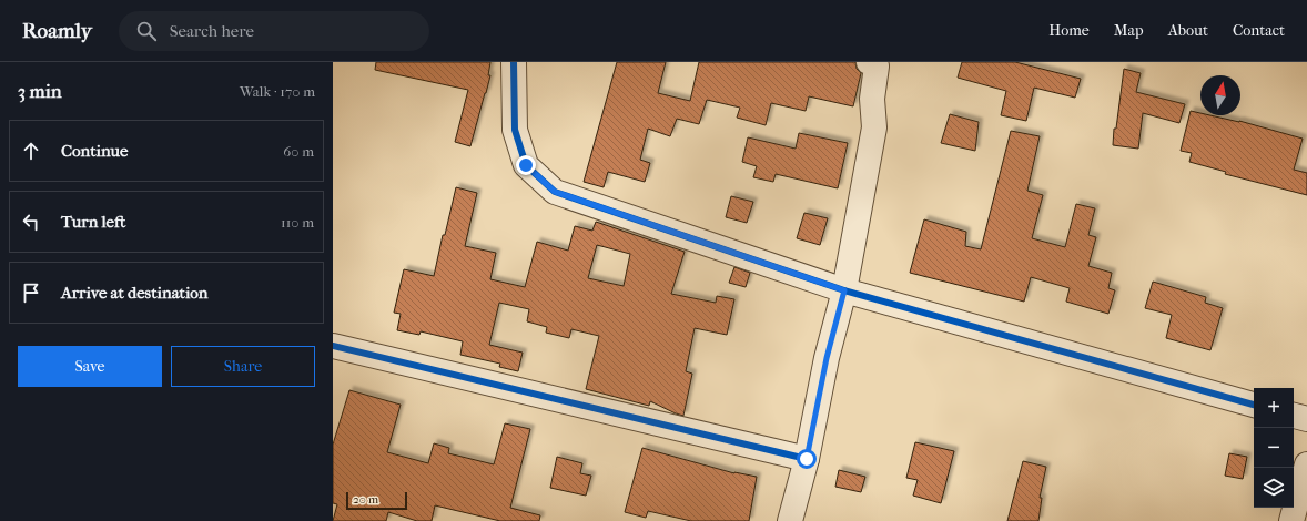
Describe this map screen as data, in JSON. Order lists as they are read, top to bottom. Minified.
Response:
{"scale_bar":"20 m","north":"top","page":{"header":"Roamly","search":"Search here","nav":["Home","Map","About","Contact"],"heading":["3 min","Walk · 170 m"],"list":[["Continue","60 m"],["Turn left","110 m"],"Arrive at destination"],"buttons":["Save","Share"],"map_buttons":["+","−"],"scale":"20 m"}}
